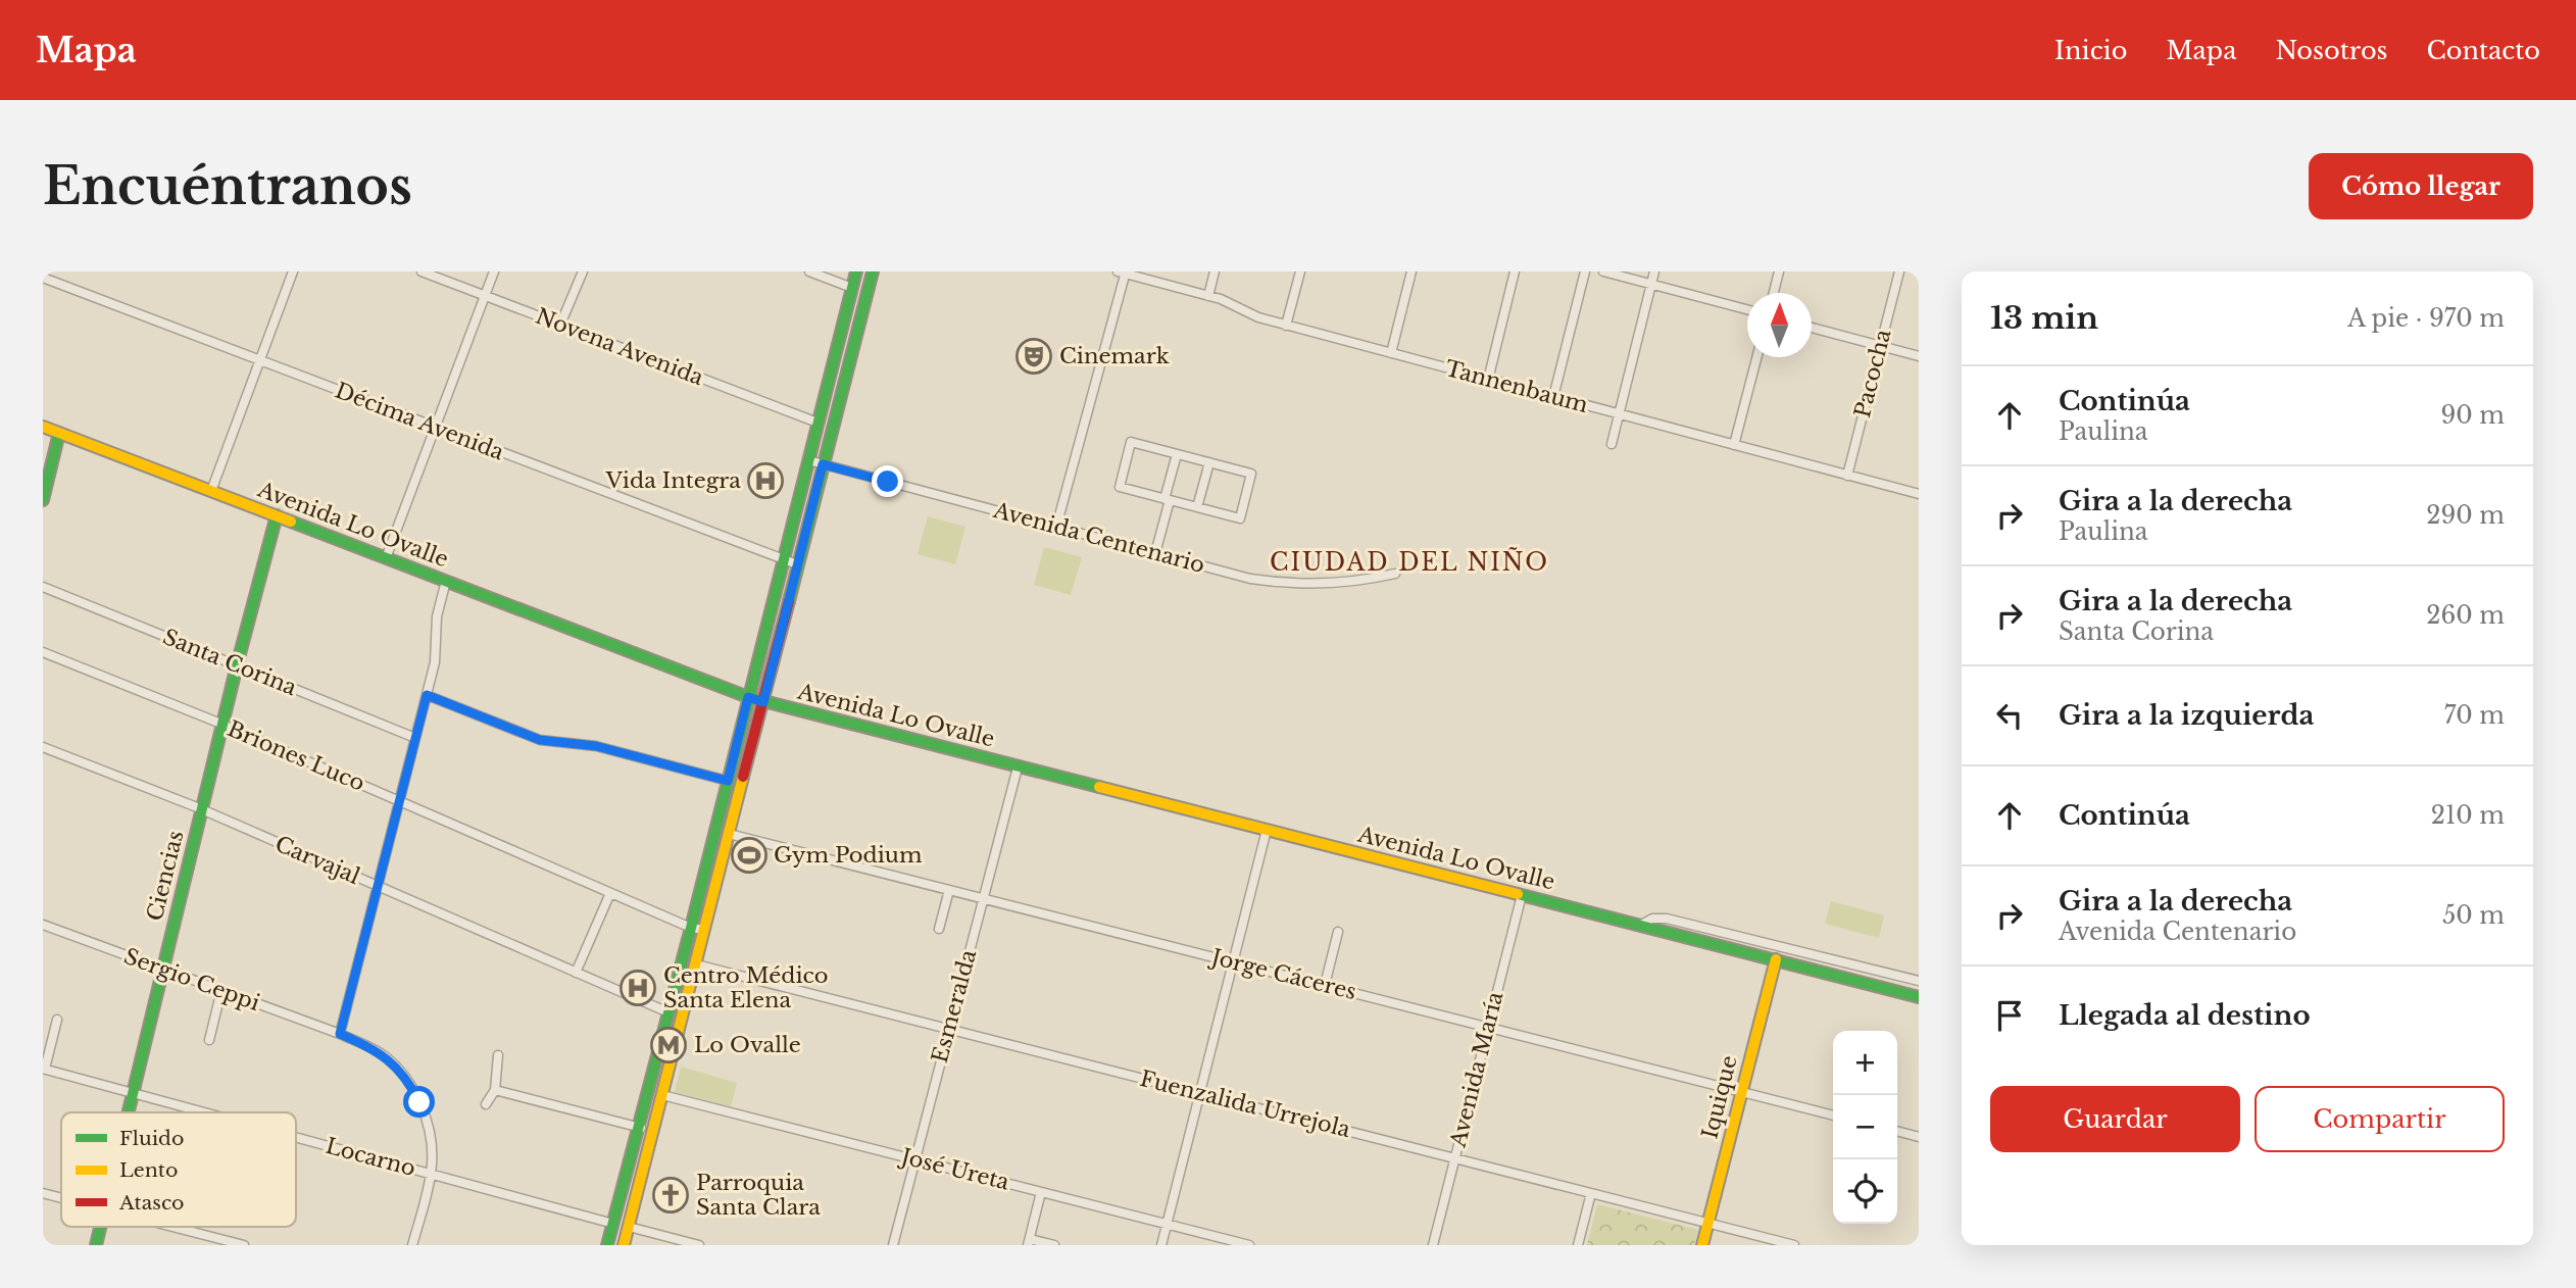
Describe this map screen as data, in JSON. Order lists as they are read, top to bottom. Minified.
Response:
{"streets":{"main road":["Avenida Lo Ovalle","Ciencias","Iquique"],"street":["Novena Avenida","Pacocha","Tannenbaum","Décima Avenida","Avenida Centenario","Santa Corina","Briones Luco","Carvajal","Jorge Cáceres","Sergio Ceppi","Esmeralda","Avenida María","Fuenzalida Urrejola","Locarno","José Ureta"]},"crossings":[["Pacocha","Tannenbaum"],["Avenida Lo Ovalle","Ciencias"],["Avenida Lo Ovalle","Esmeralda"],["Avenida Lo Ovalle","Avenida María"],["Avenida Lo Ovalle","Iquique"],["Santa Corina","Ciencias"],["Briones Luco","Ciencias"],["Carvajal","Ciencias"],["Ciencias","Sergio Ceppi"],["Ciencias","Locarno"],["Jorge Cáceres","Esmeralda"],["Jorge Cáceres","Avenida María"],["Jorge Cáceres","Iquique"],["Sergio Ceppi","Locarno"],["Esmeralda","Fuenzalida Urrejola"],["Esmeralda","José Ureta"],["Avenida María","Fuenzalida Urrejola"],["Iquique","Fuenzalida Urrejola"]],"districts":["CIUDAD DEL NIÑO"],"places":{"theatre":["Cinemark"],"hospital":["Vida Integra","Centro Médico Santa Elena"],"sports":["Gym Podium"],"metro station":["Lo Ovalle"],"church":["Parroquia Santa Clara"]},"legend":["Fluido","Lento","Atasco"],"north":"top","page":{"header":"Mapa","nav":["Inicio","Mapa","Nosotros","Contacto"],"buttons":["Cómo llegar",["Guardar","Compartir"]],"title":"Encuéntranos","heading":["13 min","A pie · 970 m"],"list":[["Continúa","Paulina","90 m"],["Gira a la derecha","Paulina","290 m"],["Gira a la derecha","Santa Corina","260 m"],["Gira a la izquierda","70 m"],["Continúa","210 m"],["Gira a la derecha","Avenida Centenario","50 m"],"Llegada al destino"],"map_buttons":["+","−"]}}
